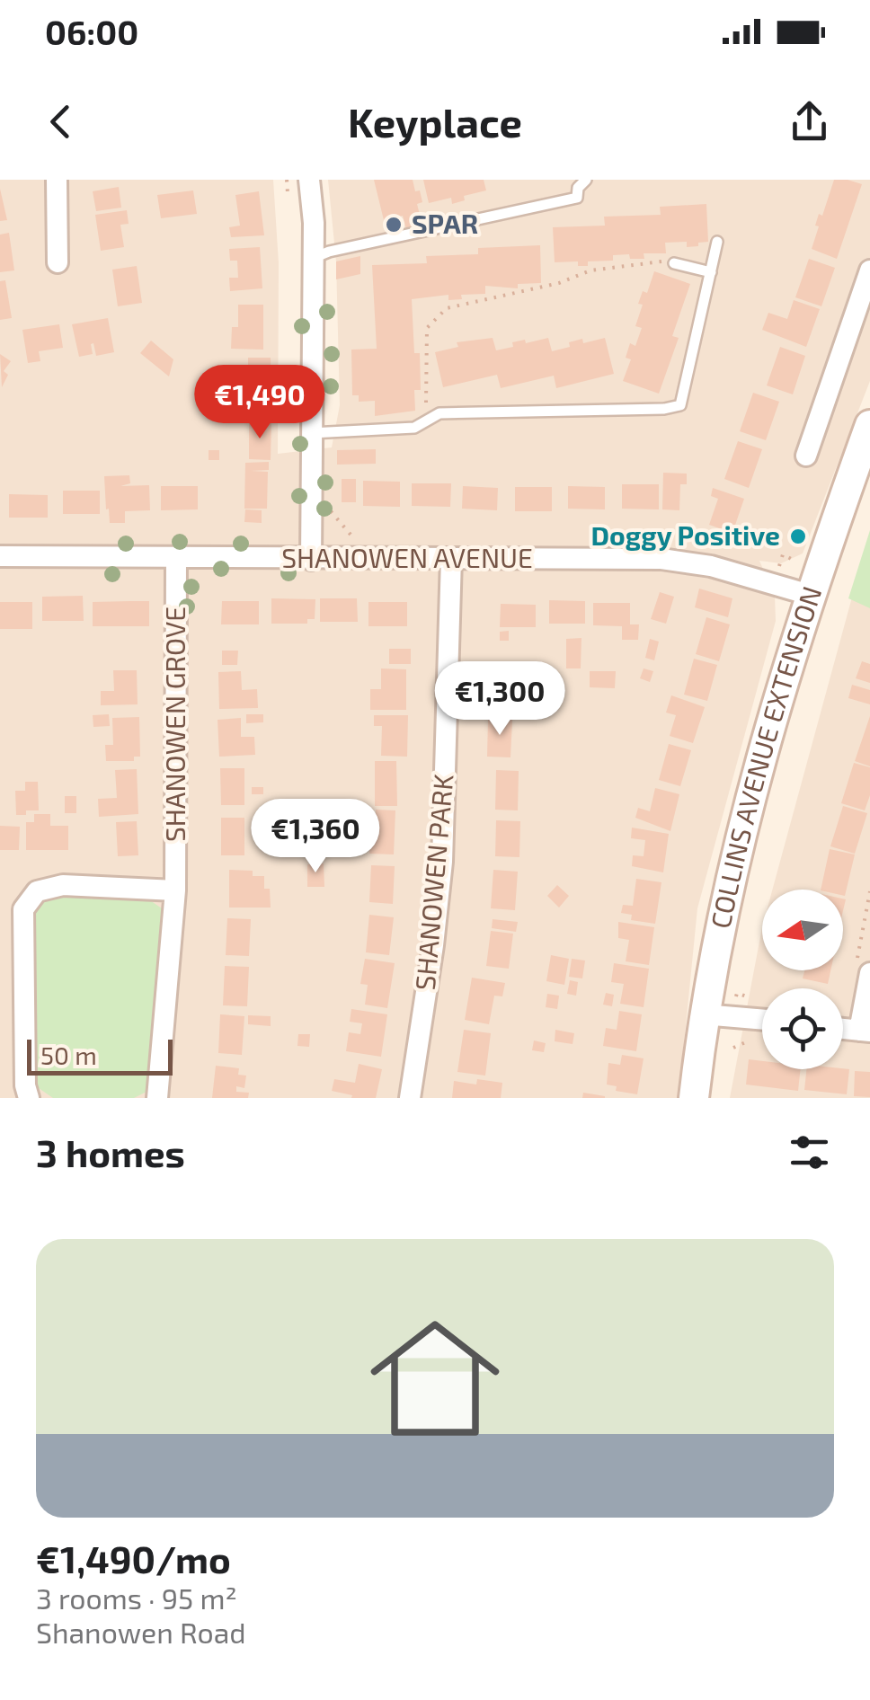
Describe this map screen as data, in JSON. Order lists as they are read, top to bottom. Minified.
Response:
{"streets":{"main road":["COLLINS AVENUE EXTENSION"],"street":["SHANOWEN AVENUE","SHANOWEN GROVE","SHANOWEN PARK"]},"crossings":[["SHANOWEN AVENUE","SHANOWEN GROVE"],["SHANOWEN AVENUE","COLLINS AVENUE EXTENSION"],["SHANOWEN AVENUE","SHANOWEN PARK"]],"places":["SPAR","Doggy Positive"],"scale_bar":"50 m","north":"left","page":{"status":"06:00","header":"Keyplace","price":["€1,490","€1,300","€1,360"],"scale":"50 m","heading":"3 homes","list":[{"name":"€1,490/mo","note":"3 rooms · 95 m² · Shanowen Road"}]}}
